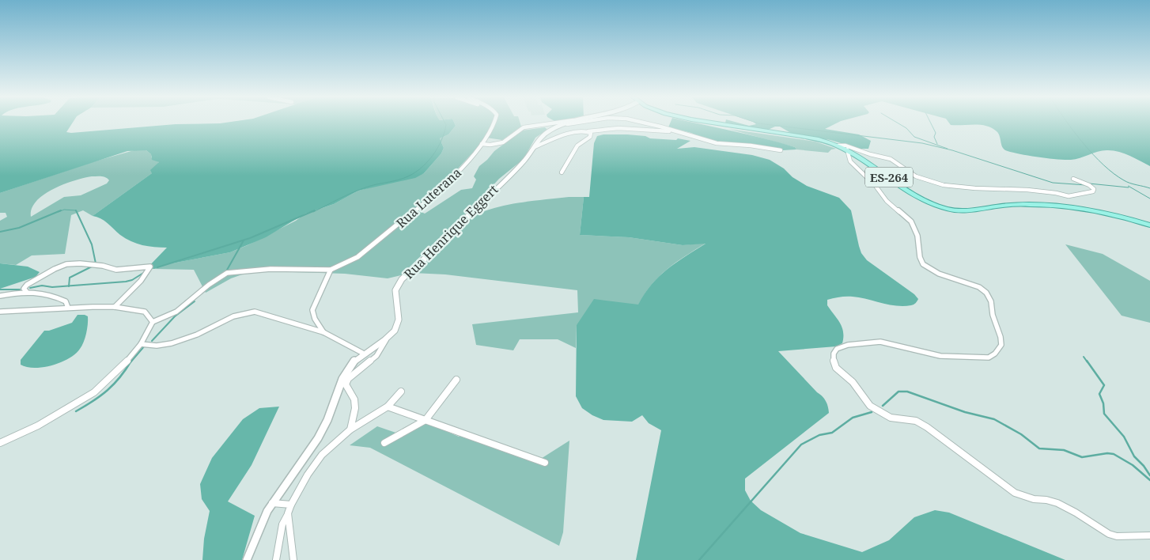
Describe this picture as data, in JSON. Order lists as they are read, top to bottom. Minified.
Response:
{"streets":{"main road":["ES-264"],"street":["Rua Luterana","Rua Henrique Eggert"]}}
